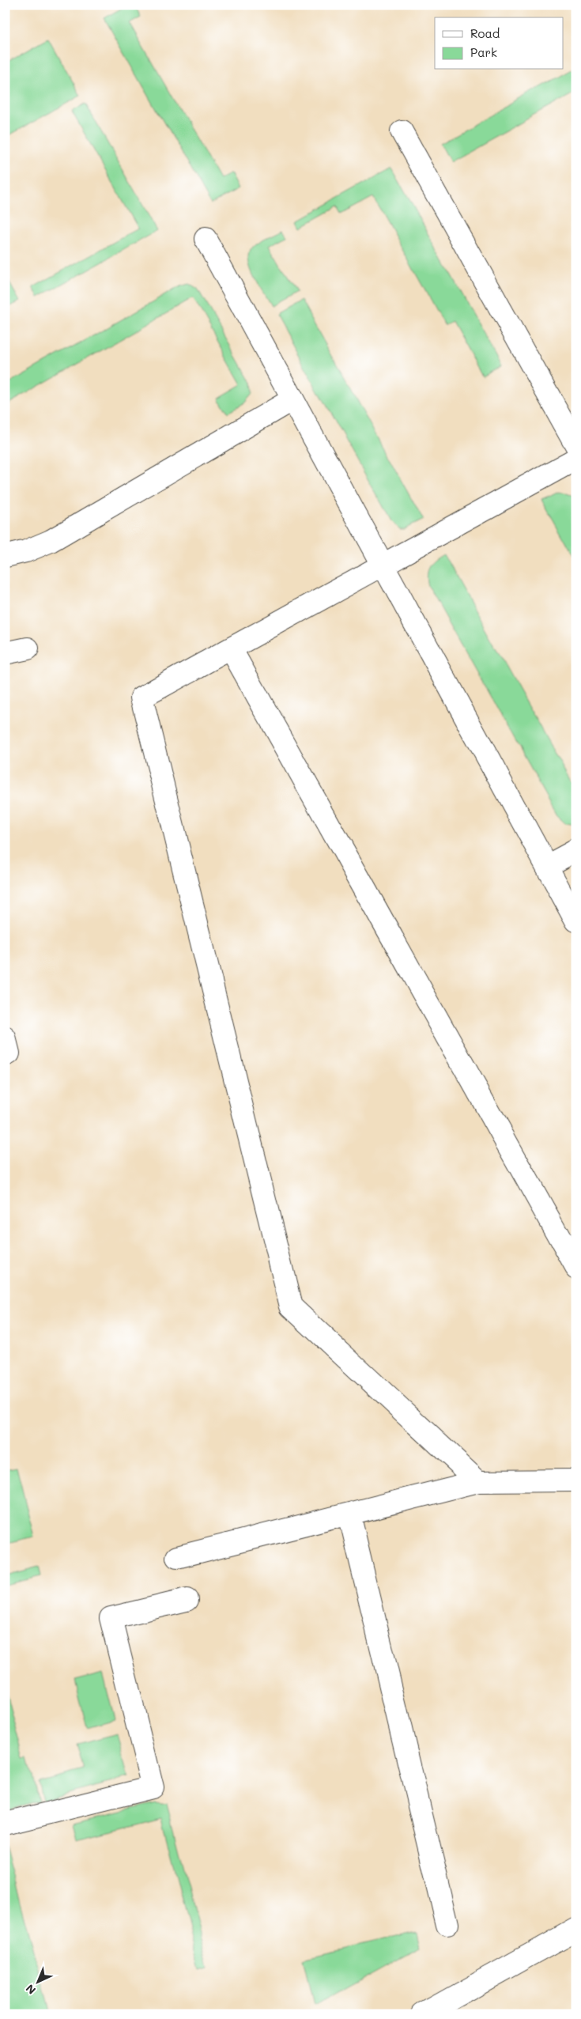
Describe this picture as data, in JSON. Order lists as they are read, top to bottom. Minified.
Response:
{"legend":["Road","Park"],"north":"bottom left"}
